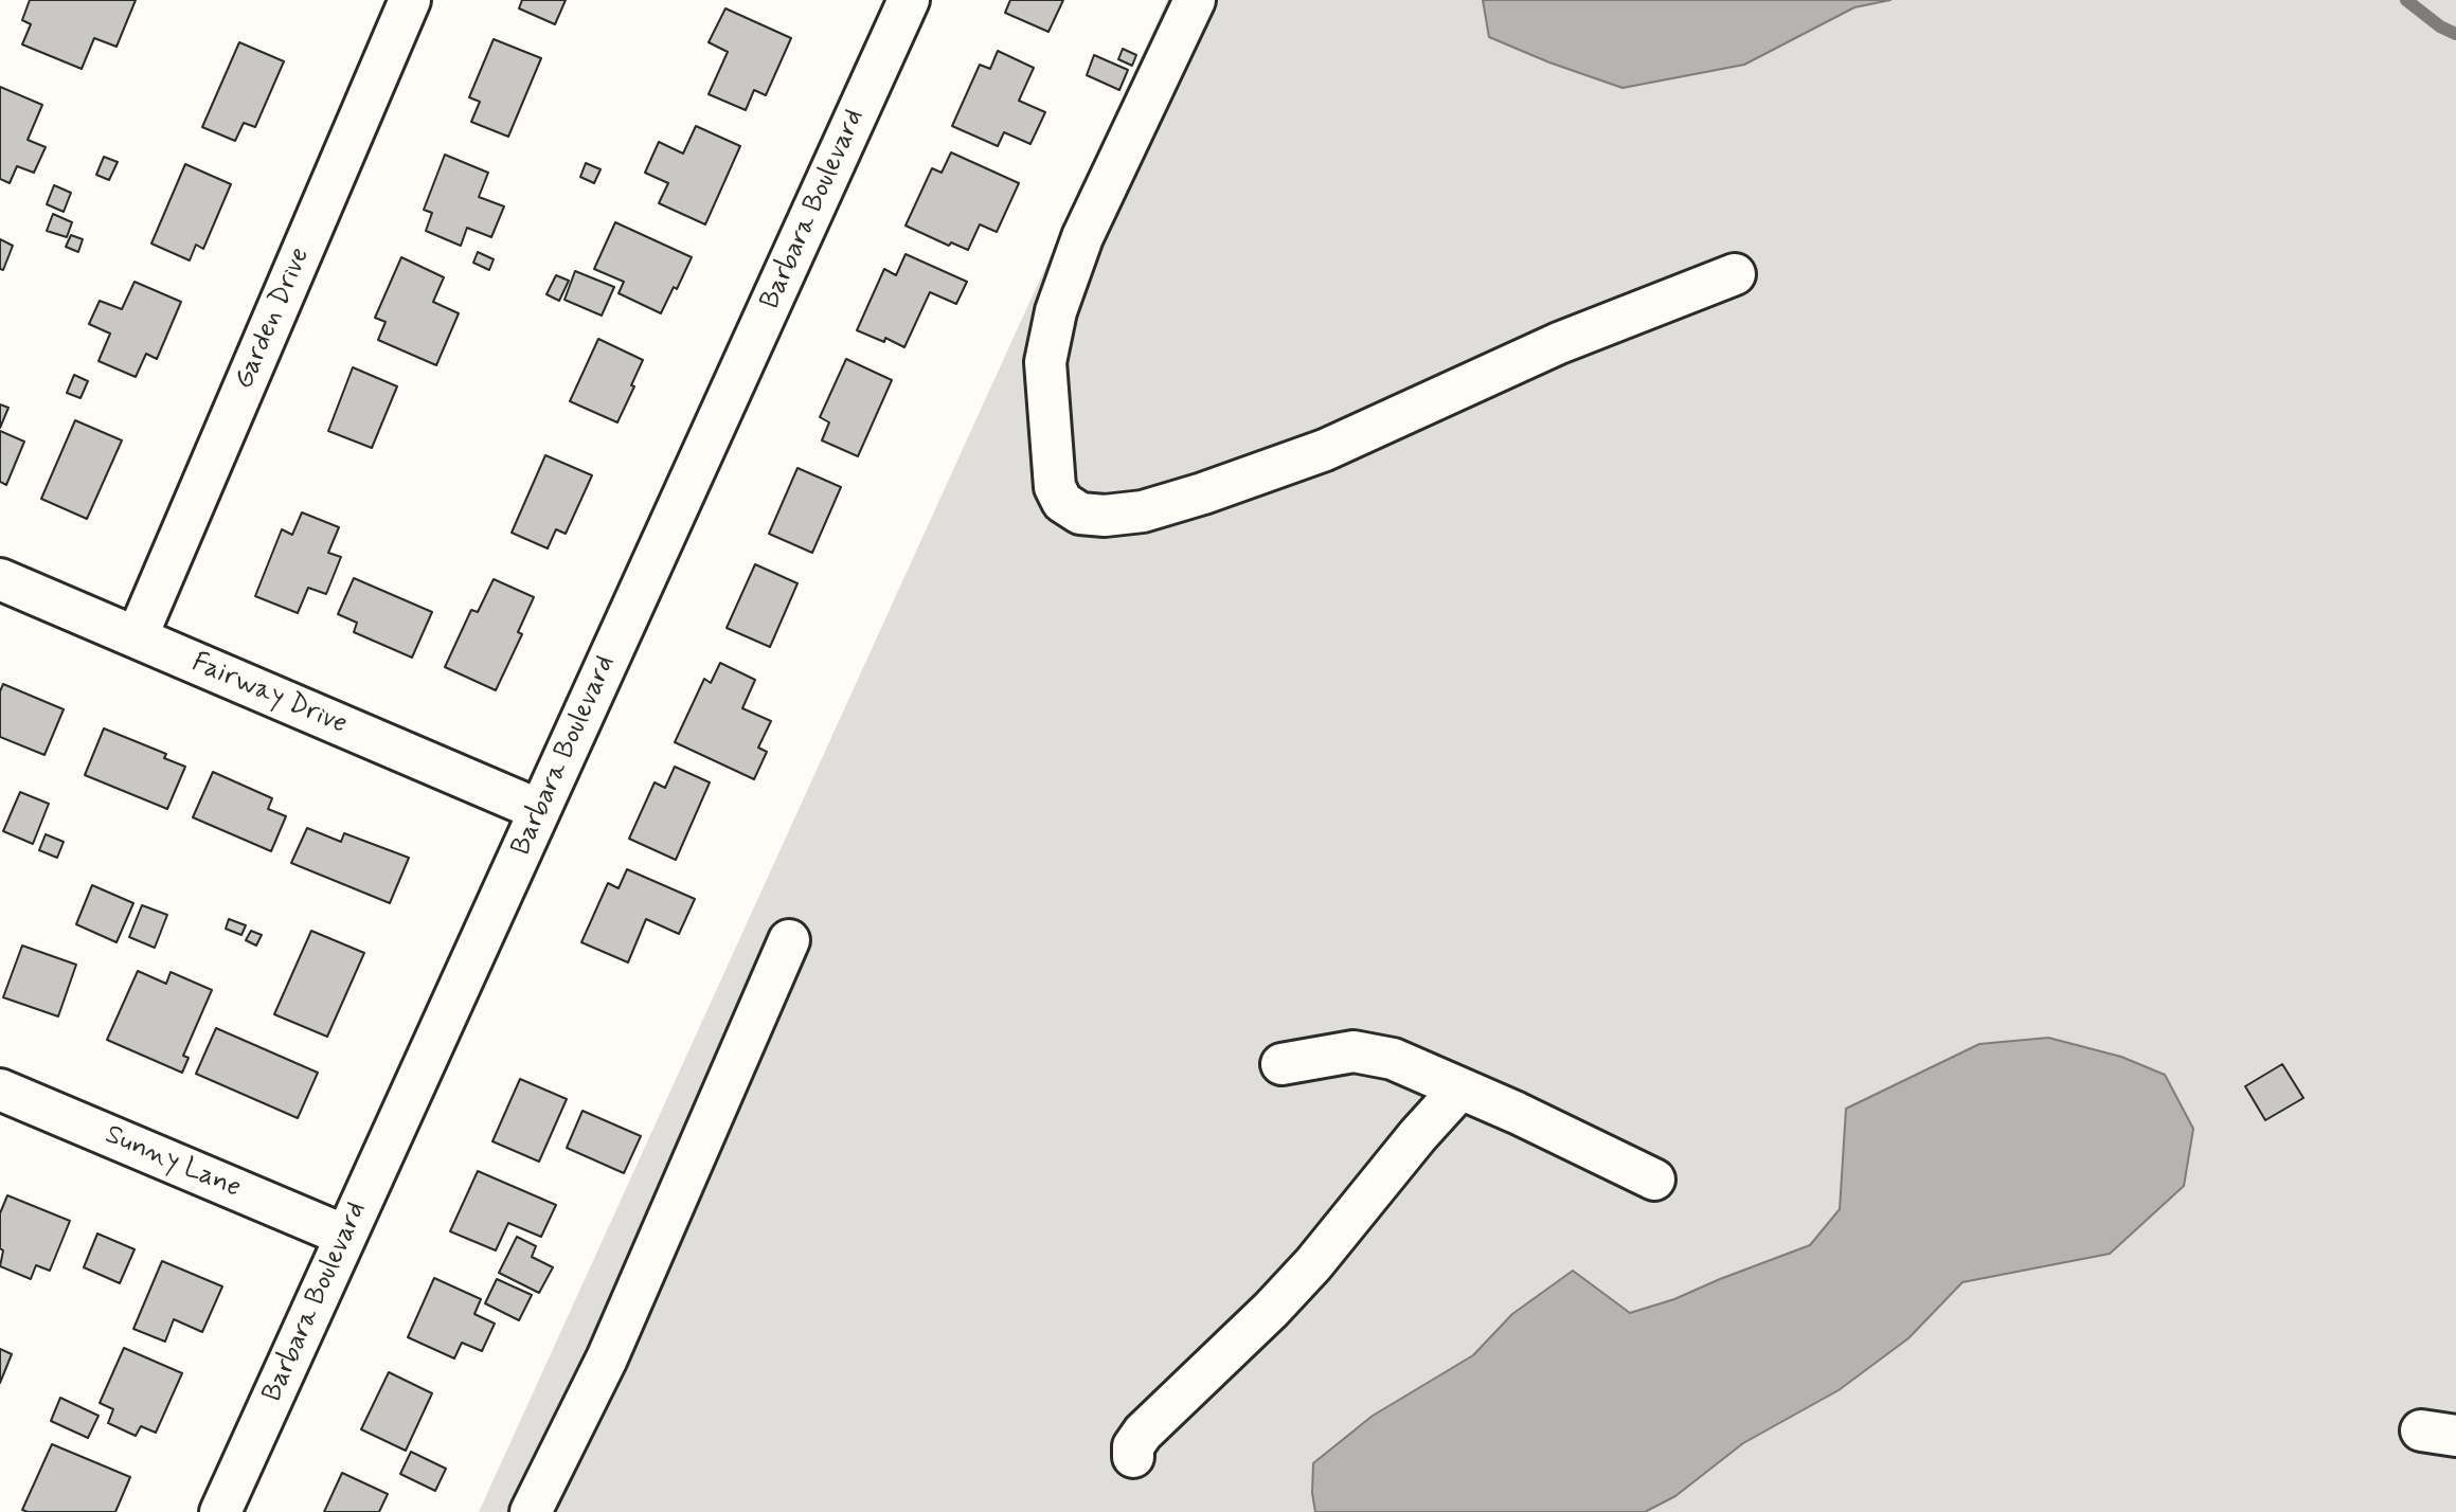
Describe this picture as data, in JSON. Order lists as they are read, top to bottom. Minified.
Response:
{"streets":{"street":["Barbara Boulevard","Garden Drive","Fairway Drive","Sunny Lane"]},"crossings":[["Barbara Boulevard","Fairway Drive"],["Barbara Boulevard","Sunny Lane"],["Garden Drive","Fairway Drive"]]}
